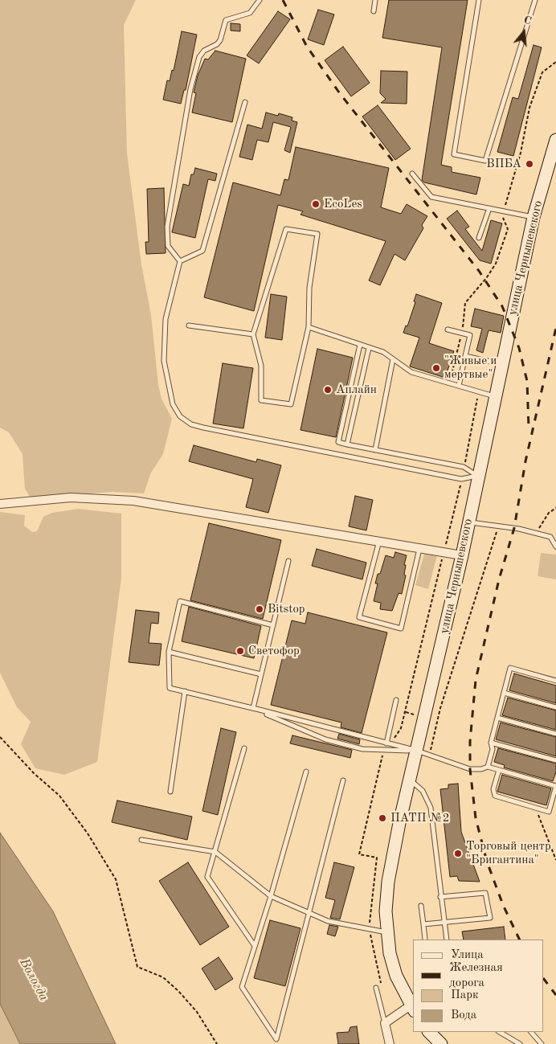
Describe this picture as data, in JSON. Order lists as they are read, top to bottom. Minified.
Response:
{"streets":{"main road":["улица Чернышевского"]},"water":["Вологда"],"places":["ВПБА","EcoLes","\"Живые и мертвые\"","Аплайн","Bitstop","Светофор","ПАТП №2","Торговый центр \"Бригантина\""],"legend":["Улица","Железная дорога","Парк","Вода"],"north":"top"}
